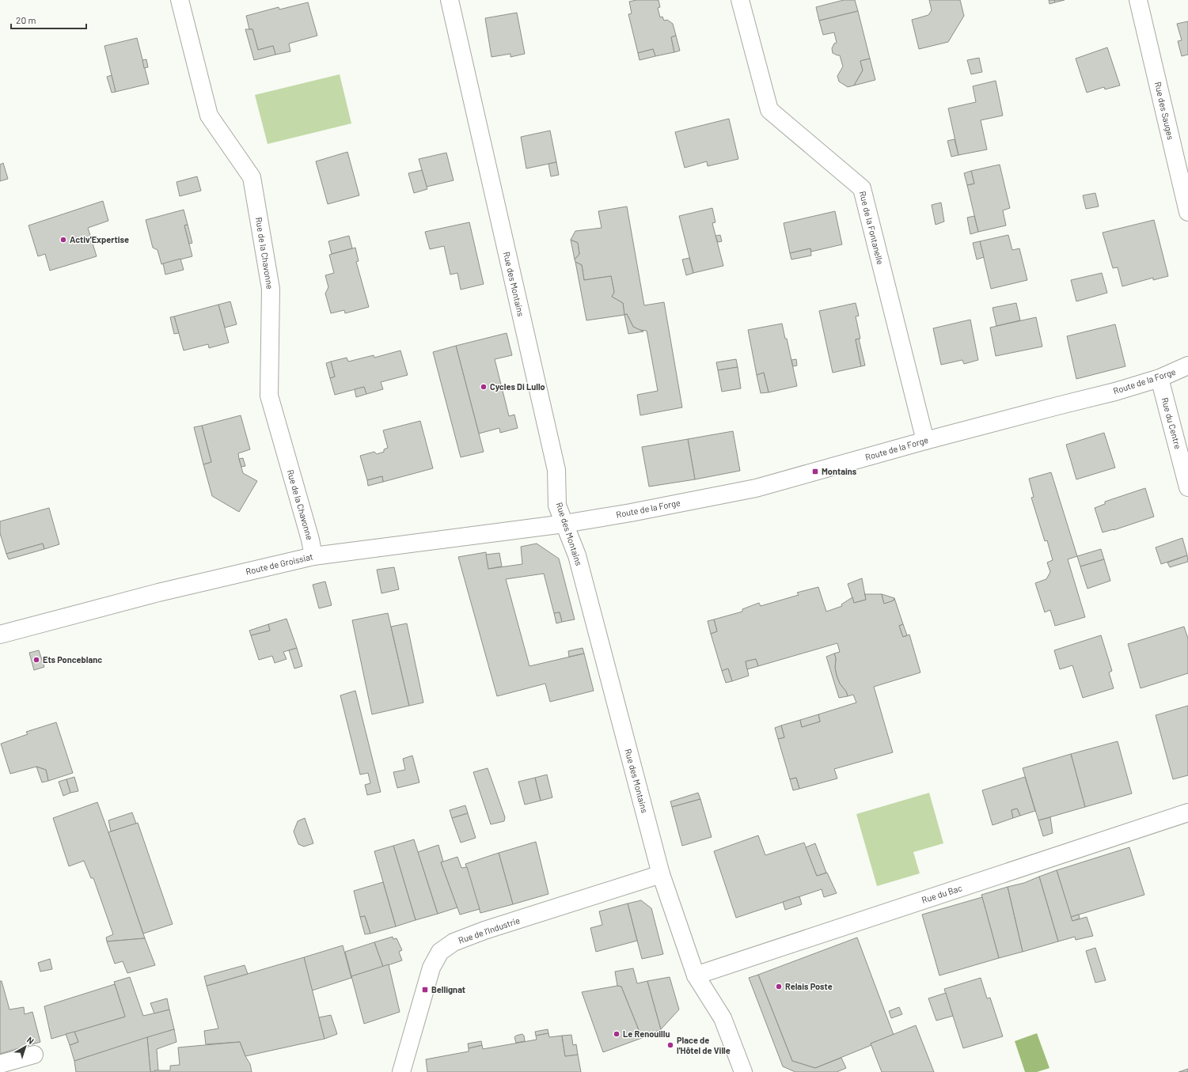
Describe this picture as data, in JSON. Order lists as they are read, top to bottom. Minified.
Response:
{"streets":{"street":["Rue des Sauges","Rue de la Fontanelle","Rue de la Chavonne","Rue des Montains","Route de la Forge","Rue du Centre","Route de Groissiat","Rue du Bac","Rue de l'Industrie"]},"crossings":[["Rue de la Fontanelle","Route de la Forge"],["Rue de la Chavonne","Route de Groissiat"],["Rue des Montains","Route de la Forge"],["Rue des Montains","Route de Groissiat"],["Rue des Montains","Rue du Bac"],["Rue des Montains","Rue de l'Industrie"],["Route de la Forge","Rue du Centre"],["Route de la Forge","Route de Groissiat"]],"places":{"other":["Activ'Expertise","Cycles Di Lullo","Ets Ponceblanc","Relais Poste","Le Renouillu","Place de l'Hôtel de Ville"],"transit":["Montains","Bellignat"]},"scale_bar":"20 m","north":"top right"}
